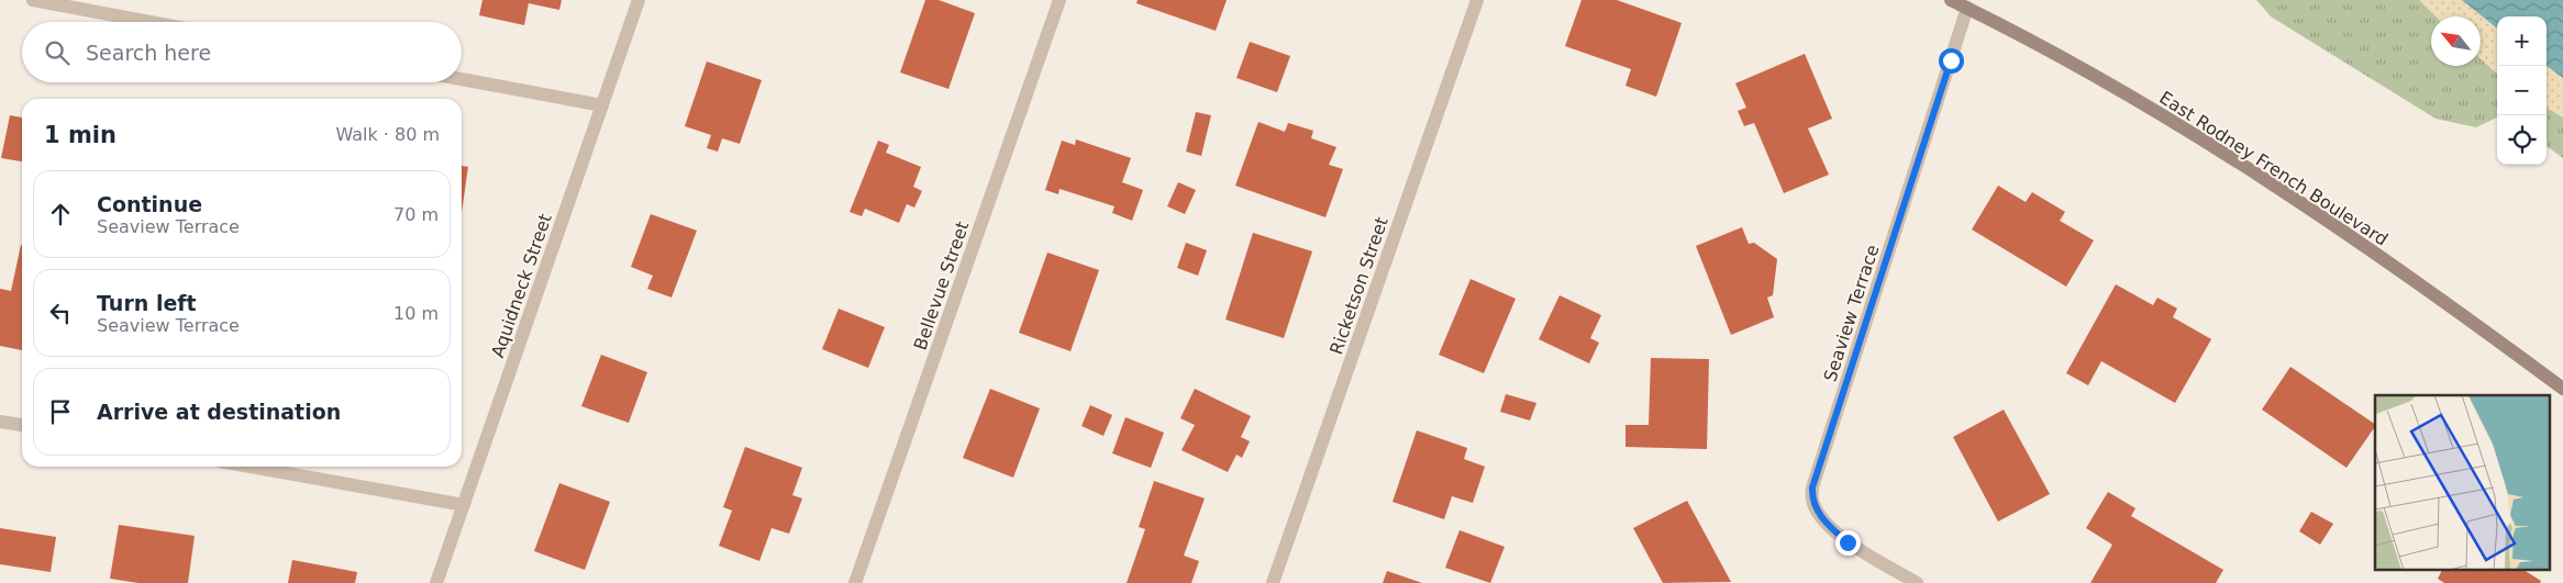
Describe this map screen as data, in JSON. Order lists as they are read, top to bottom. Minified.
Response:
{"streets":{"main road":["East Rodney French Boulevard"],"street":["Aquidneck Street","Bellevue Street","Ricketson Street","Seaview Terrace"]},"crossings":[["East Rodney French Boulevard","Seaview Terrace"]],"north":"top left","page":{"map_buttons":["+","−"],"search":"Search here","heading":["1 min","Walk · 80 m"],"list":[["Continue","Seaview Terrace","70 m"],["Turn left","Seaview Terrace","10 m"],"Arrive at destination"]}}
